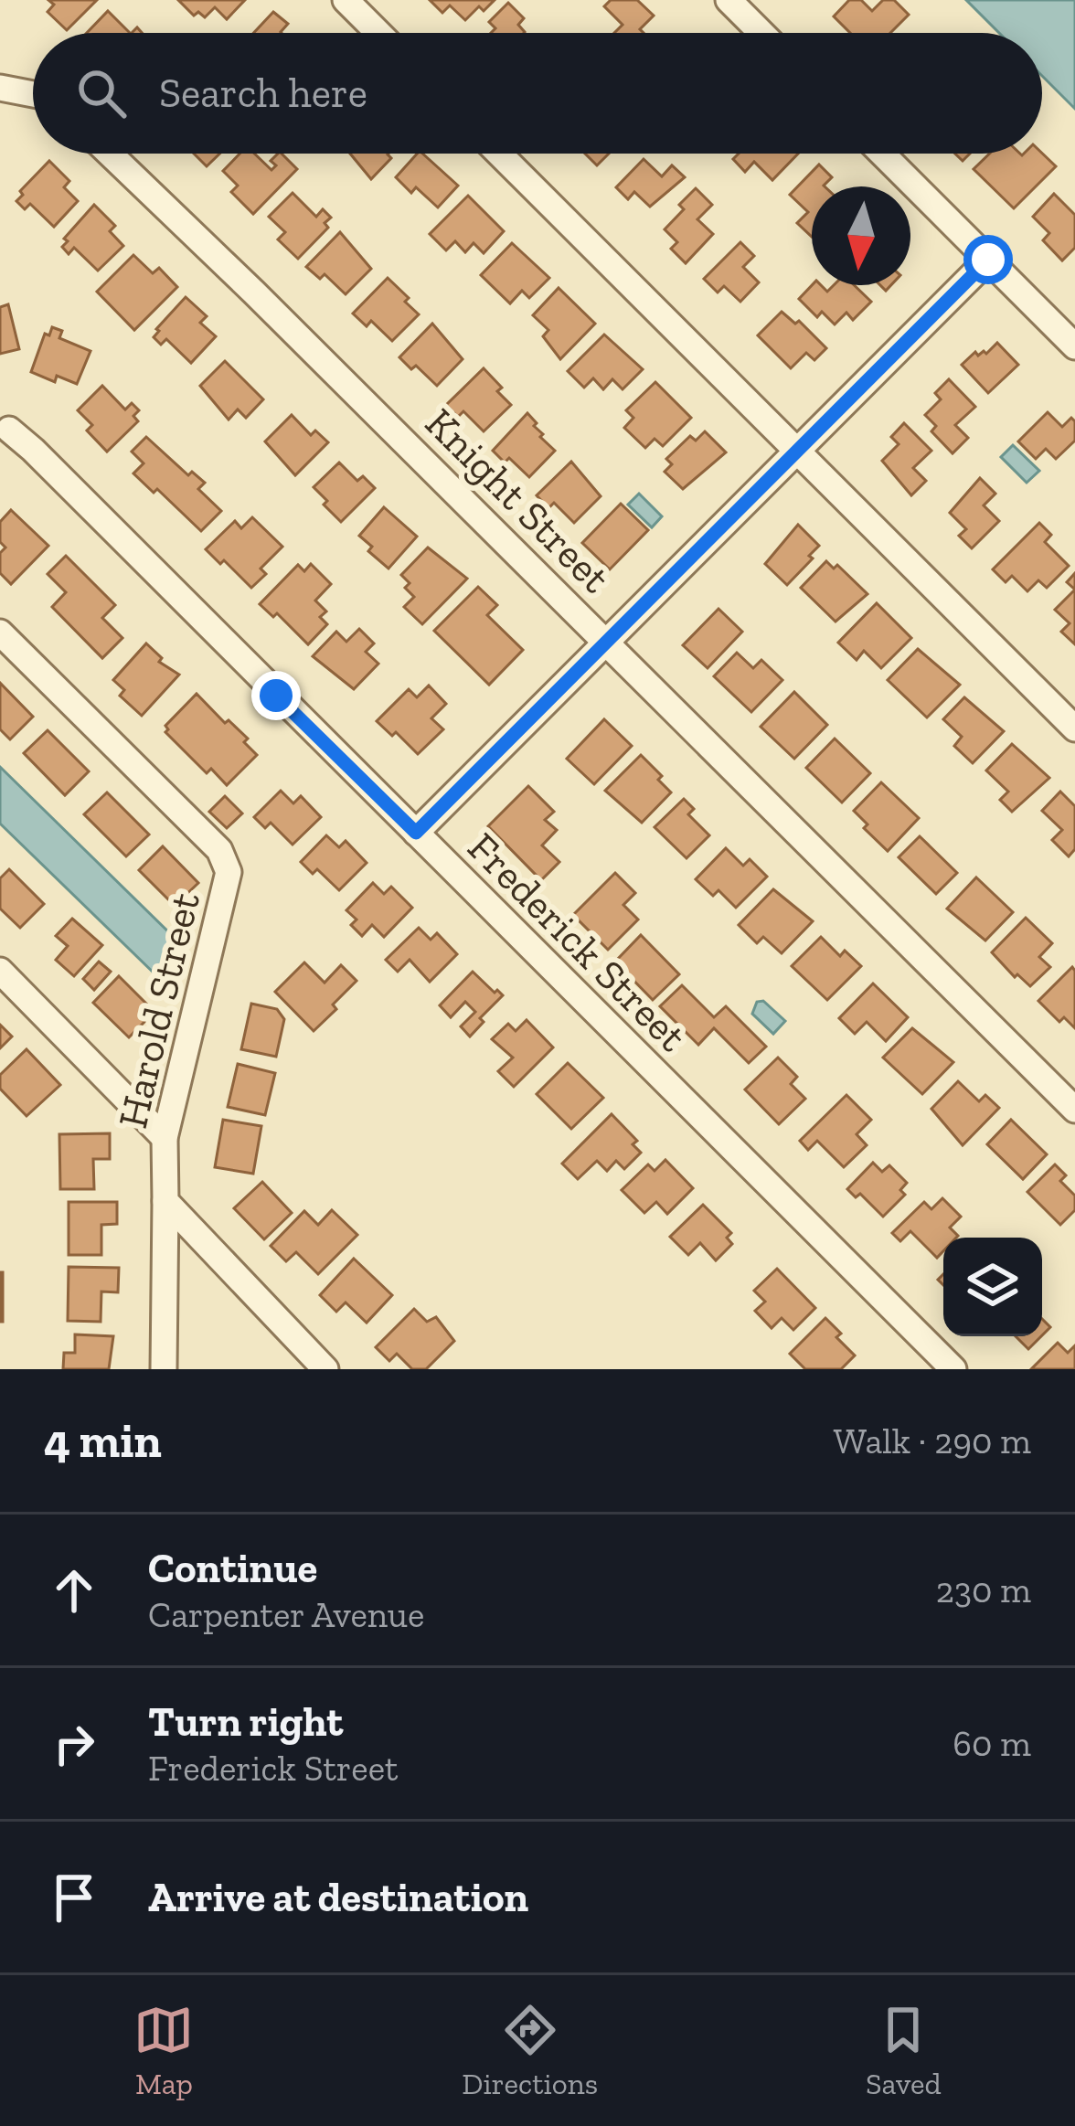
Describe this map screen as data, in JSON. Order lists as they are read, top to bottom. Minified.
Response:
{"streets":{"street":["Knight Street","Frederick Street","Harold Street"]},"north":"bottom","page":{"search":"Search here","heading":["4 min","Walk · 290 m"],"list":[["Continue","Carpenter Avenue","230 m"],["Turn right","Frederick Street","60 m"],"Arrive at destination"],"nav":["Map","Directions","Saved"]}}
